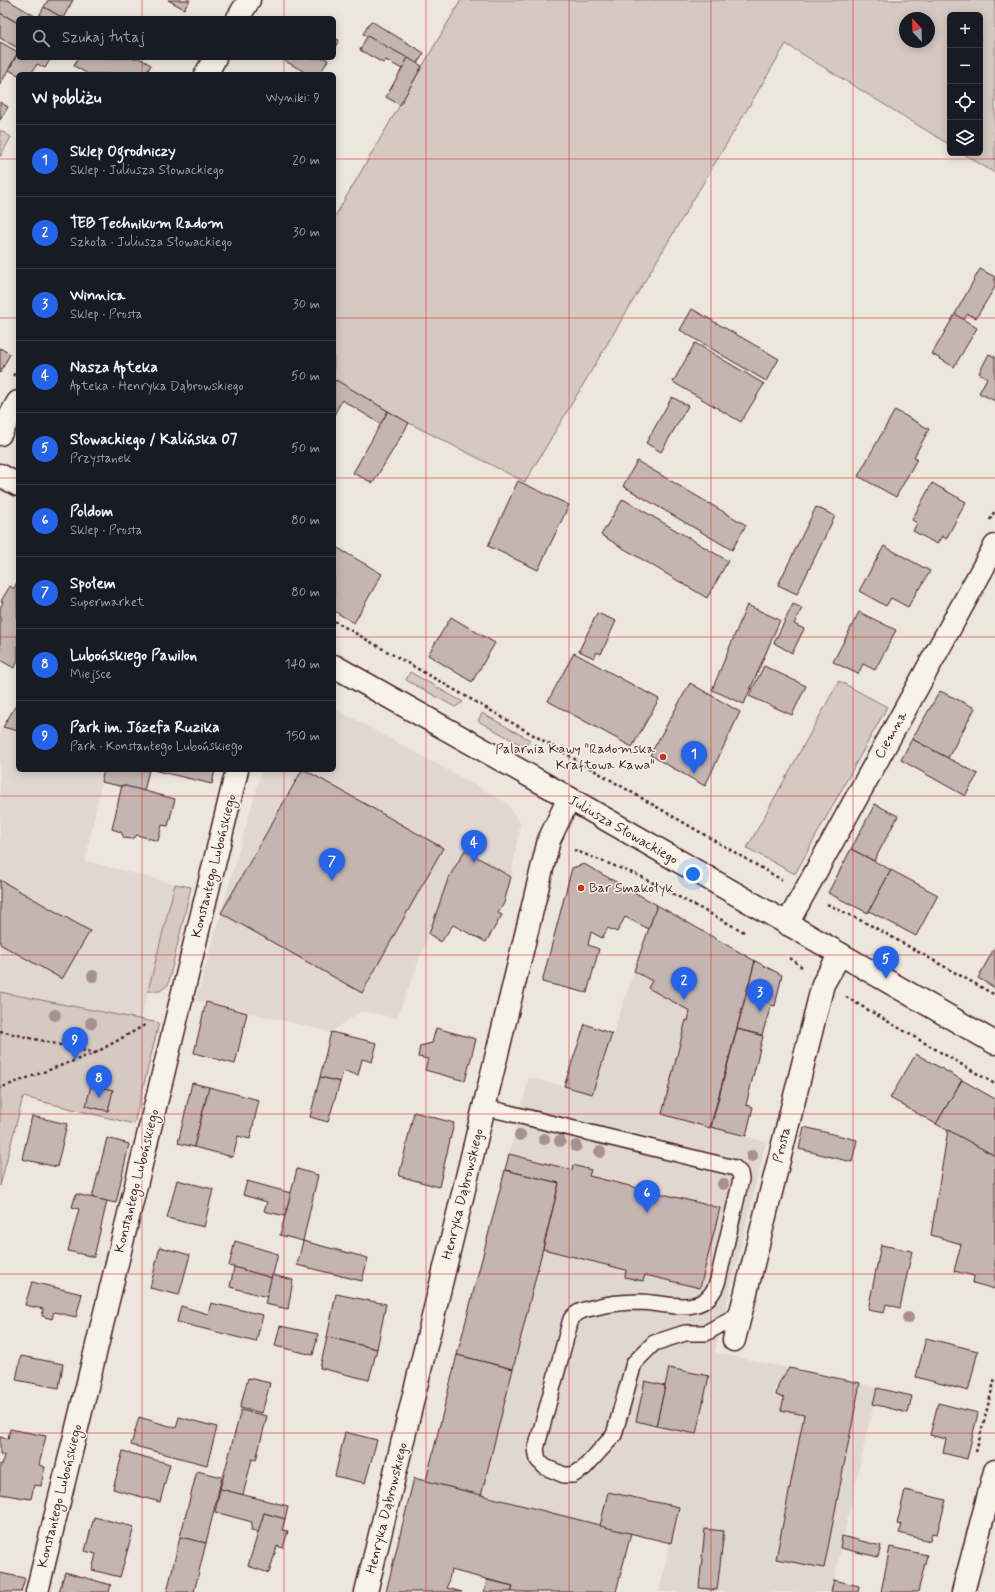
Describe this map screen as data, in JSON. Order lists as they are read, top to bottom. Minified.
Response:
{"streets":{"street":["Ciemna","Juliusza Słowackiego","Konstantego Lubońskiego","Prosta","Henryka Dąbrowskiego"]},"crossings":[["Ciemna","Juliusza Słowackiego"],["Juliusza Słowackiego","Prosta"],["Juliusza Słowackiego","Henryka Dąbrowskiego"]],"places":["Palarnia Kawy \"Radomska Kraftowa Kawa\"","Bar Smakołyk"],"north":"top","page":{"map_buttons":["+","−"],"search":"Szukaj tutaj","heading":["W pobliżu","Wyniki: 9"],"list":[{"mark":"1","name":"Sklep Ogrodniczy","note":"Sklep · Juliusza Słowackiego","value":"20 m"},{"mark":"2","name":"TEB Technikum Radom","note":"Szkoła · Juliusza Słowackiego","value":"30 m"},{"mark":"3","name":"Winnica","note":"Sklep · Prosta","value":"30 m"},{"mark":"4","name":"Nasza Apteka","note":"Apteka · Henryka Dąbrowskiego","value":"50 m"},{"mark":"5","name":"Słowackiego / Kalińska 07","note":"Przystanek","value":"50 m"},{"mark":"6","name":"Poldom","note":"Sklep · Prosta","value":"80 m"},{"mark":"7","name":"Społem","note":"Supermarket","value":"80 m"},{"mark":"8","name":"Lubońskiego Pawilon","note":"Miejsce","value":"140 m"},{"mark":"9","name":"Park im. Józefa Ruzika","note":"Park · Konstantego Lubońskiego","value":"150 m"}],"pins":["1","4","7","5","2","3","9","8","6"]}}
